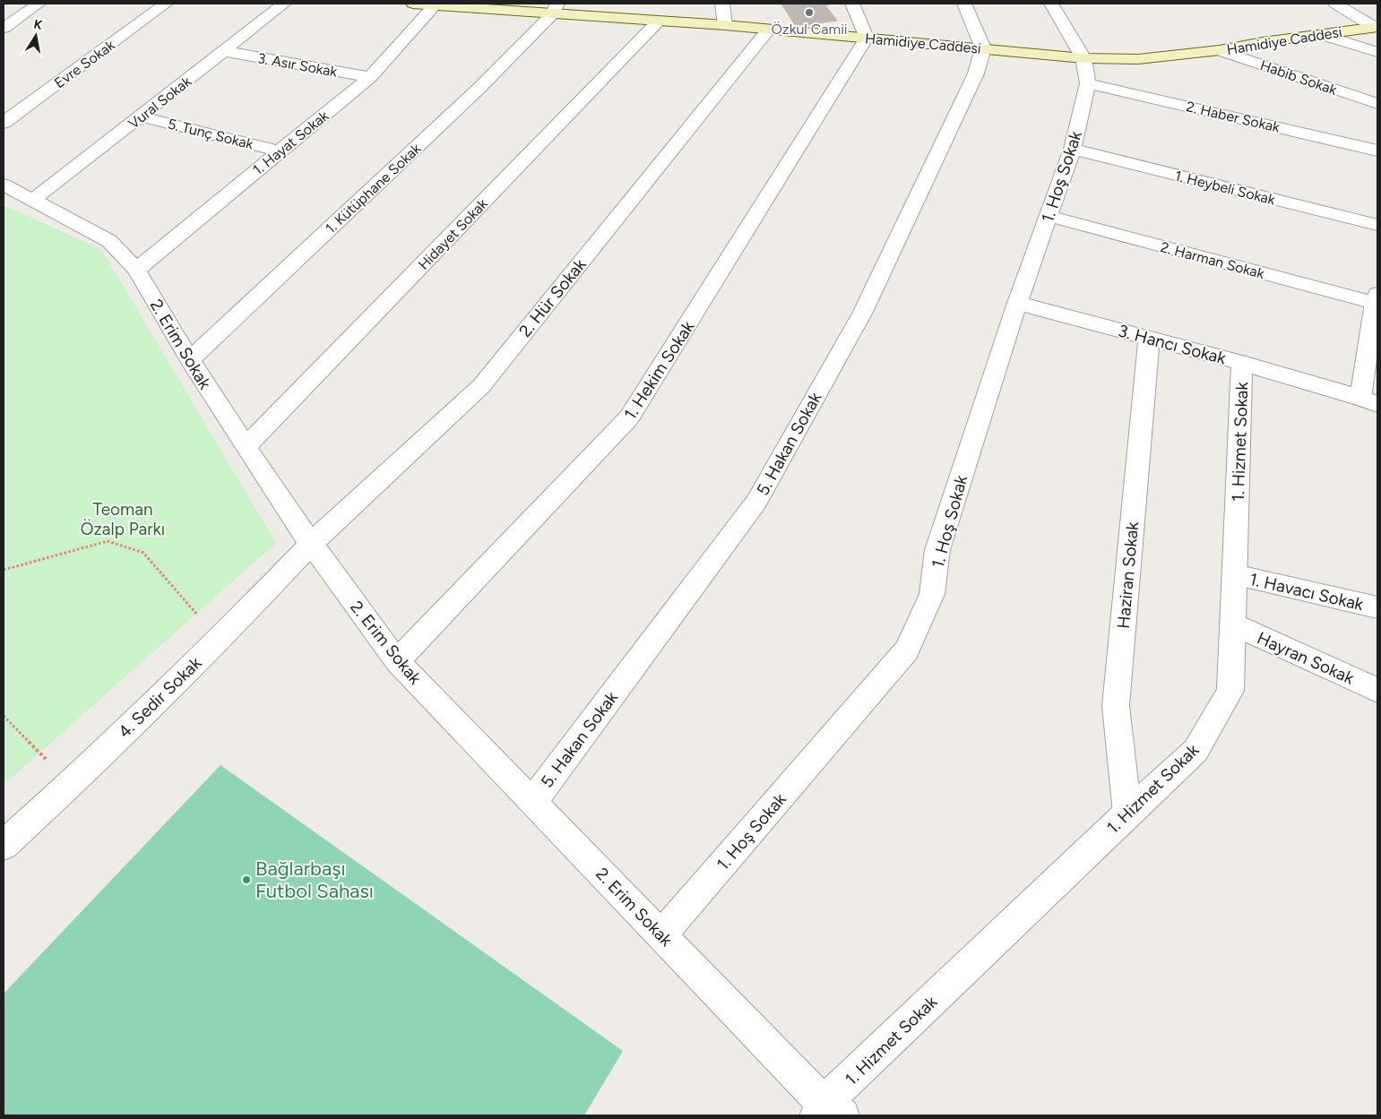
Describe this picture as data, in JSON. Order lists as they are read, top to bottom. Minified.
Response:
{"streets":{"main road":["Hamidiye Caddesi"],"street":["Evre Sokak","3. Asır Sokak","Habib Sokak","Vural Sokak","2. Haber Sokak","5. Tunç Sokak","1. Hayat Sokak","1. Hoş Sokak","1. Heybeli Sokak","1. Kütüphane Sokak","Hidayet Sokak","2. Harman Sokak","2. Hür Sokak","2. Erim Sokak","3. Hancı Sokak","1. Hekim Sokak","1. Hizmet Sokak","5. Hakan Sokak","Haziran Sokak","1. Havacı Sokak","Hayran Sokak","4. Sedir Sokak"]},"crossings":[["Hamidiye Caddesi","Habib Sokak"],["Hamidiye Caddesi","1. Hayat Sokak"],["Hamidiye Caddesi","1. Hoş Sokak"],["Hamidiye Caddesi","1. Kütüphane Sokak"],["Hamidiye Caddesi","Hidayet Sokak"],["Hamidiye Caddesi","2. Hür Sokak"],["Hamidiye Caddesi","1. Hekim Sokak"],["Hamidiye Caddesi","5. Hakan Sokak"],["3. Asır Sokak","Vural Sokak"],["3. Asır Sokak","1. Hayat Sokak"],["Vural Sokak","5. Tunç Sokak"],["Vural Sokak","2. Erim Sokak"],["2. Haber Sokak","1. Hoş Sokak"],["5. Tunç Sokak","1. Hayat Sokak"],["1. Hayat Sokak","2. Erim Sokak"],["1. Hoş Sokak","1. Heybeli Sokak"],["1. Hoş Sokak","2. Harman Sokak"],["1. Hoş Sokak","2. Erim Sokak"],["1. Hoş Sokak","3. Hancı Sokak"],["1. Kütüphane Sokak","2. Erim Sokak"],["Hidayet Sokak","2. Erim Sokak"],["2. Hür Sokak","2. Erim Sokak"],["2. Hür Sokak","4. Sedir Sokak"],["2. Erim Sokak","1. Hekim Sokak"],["2. Erim Sokak","1. Hizmet Sokak"],["2. Erim Sokak","5. Hakan Sokak"],["2. Erim Sokak","4. Sedir Sokak"],["3. Hancı Sokak","1. Hizmet Sokak"],["3. Hancı Sokak","Haziran Sokak"],["1. Hizmet Sokak","Haziran Sokak"],["1. Hizmet Sokak","1. Havacı Sokak"],["1. Hizmet Sokak","Hayran Sokak"]],"parks":["Teoman Özalp Parkı"],"places":["Özkul Camii","Bağlarbaşı Futbol Sahası"],"north":"top"}
